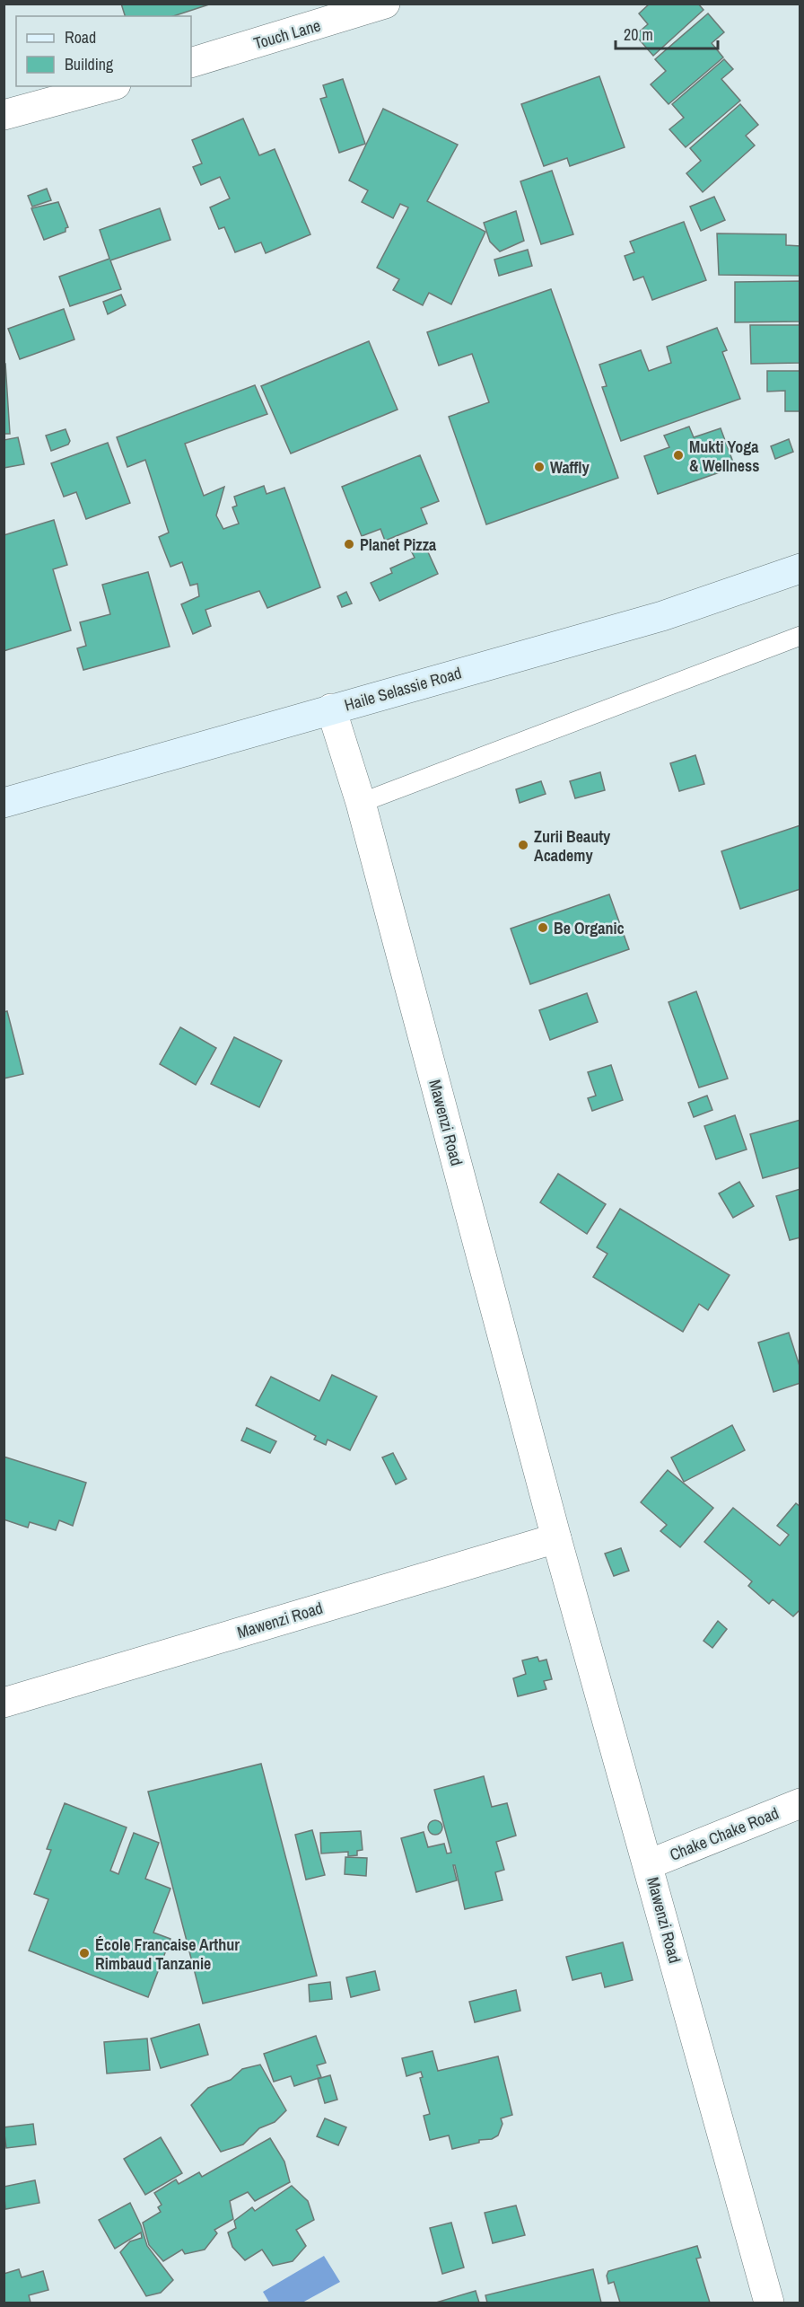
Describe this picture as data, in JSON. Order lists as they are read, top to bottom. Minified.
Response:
{"streets":{"street":["Touch Lane","Haile Selassie Road","Mawenzi Road","Chake Chake Road"]},"crossings":[["Haile Selassie Road","Mawenzi Road"],["Mawenzi Road","Chake Chake Road"]],"places":["Mukti Yoga & Wellness","Waffly","Planet Pizza","Zurii Beauty Academy","Be Organic","École Francaise Arthur Rimbaud Tanzanie"],"legend":["Road","Building"],"scale_bar":"20 m"}
